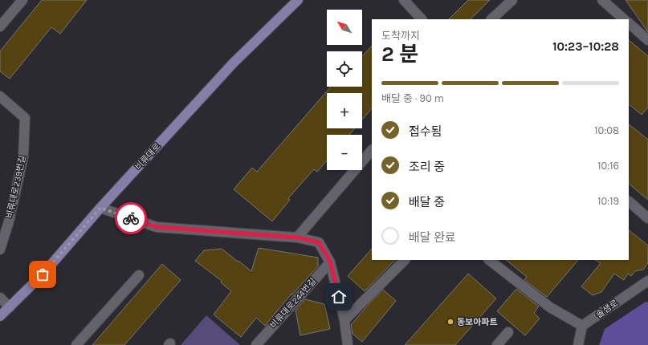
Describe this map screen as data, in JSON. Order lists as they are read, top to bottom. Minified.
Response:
{"streets":{"main road":["비류대로"],"street":["비류대로239번길","비류대로244번길","솔샘로"]},"places":["동보아파트"],"north":"top left","page":{"map_buttons":["+","−"],"heading":["2 분","도착까지","10:23–10:28"],"bar":"배달 중 · 90 m","list":[["접수됨","10:08"],["조리 중","10:16"],["배달 중","10:19"],"배달 완료"]}}
